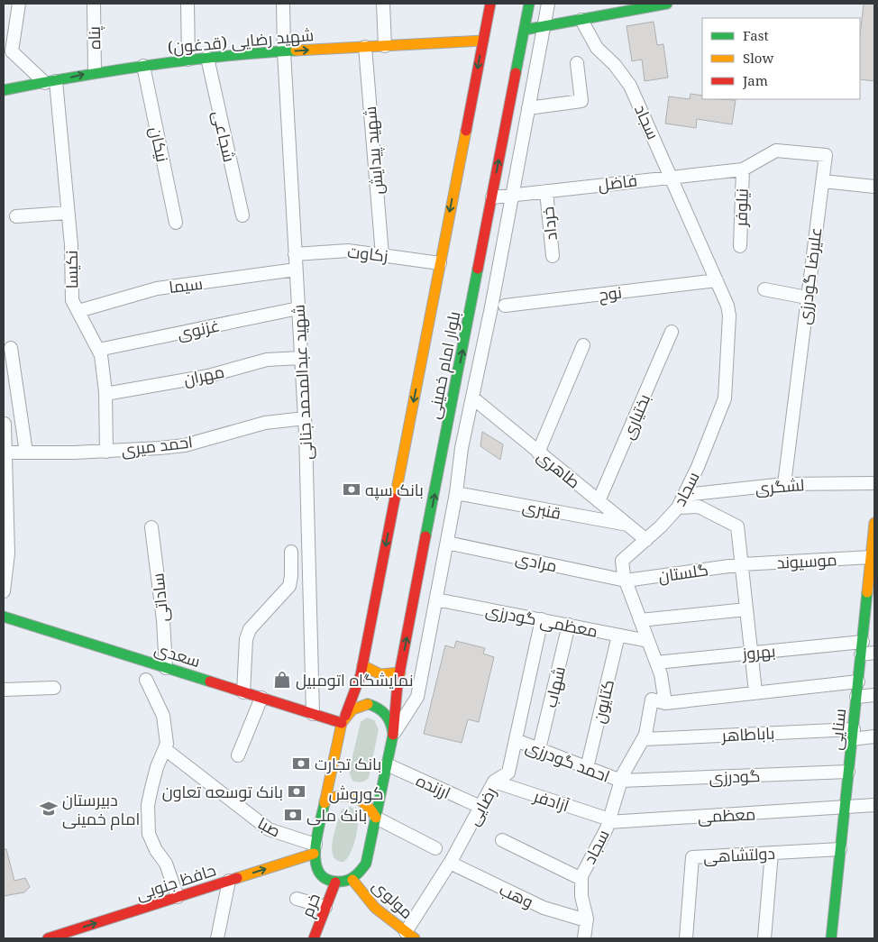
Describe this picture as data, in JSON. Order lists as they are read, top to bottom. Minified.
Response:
{"streets":{"main road":["(قدغون) شهید رضایی","بلوار امام خمینی","سعدی","سنایی","حافظ جنوبی","مولوی","خرم"],"street":["پناه","سجاد","شجاعی","نیکان","شهید پیدایش","فاضل","نیلوفر","خرداد","زکاوت","نکیسا","علیرضا گودرزی","سیما","نوح","غزنوی","مهران","شهید عبدالمحمد جنانی","بختیاری","احمد میری","طاهری","لشگری","قنبری","موسیوند","مرادی","گلستان","ساداتی","معظمی گودرزی","بهروز","شهاب","کتایون","باباطاهر","احمد گودرزی","گودرزی","ارزنده","آزادفر","رضایی","معظمی","صبا","دولتشاهی","وهب"]},"crossings":[["پناه","(قدغون) شهید رضایی"],["(قدغون) شهید رضایی","شجاعی"],["(قدغون) شهید رضایی","نیکان"],["(قدغون) شهید رضایی","شهید پیدایش"],["(قدغون) شهید رضایی","نکیسا"],["(قدغون) شهید رضایی","بلوار امام خمینی"],["(قدغون) شهید رضایی","شهید عبدالمحمد جنانی"],["سجاد","فاضل"],["سجاد","نوح"],["سجاد","طاهری"],["سجاد","لشگری"],["سجاد","مرادی"],["سجاد","گلستان"],["سجاد","معظمی گودرزی"],["سجاد","بهروز"],["سجاد","باباطاهر"],["سجاد","احمد گودرزی"],["سجاد","گودرزی"],["سجاد","آزادفر"],["سجاد","معظمی"],["سجاد","وهب"],["شهید پیدایش","زکاوت"],["فاضل","نیلوفر"],["فاضل","خرداد"],["فاضل","علیرضا گودرزی"],["فاضل","بلوار امام خمینی"],["نیلوفر","علیرضا گودرزی"],["زکاوت","بلوار امام خمینی"],["زکاوت","شهید عبدالمحمد جنانی"],["نکیسا","سیما"],["نکیسا","غزنوی"],["نکیسا","مهران"],["نکیسا","احمد میری"],["علیرضا گودرزی","لشگری"],["سیما","شهید عبدالمحمد جنانی"],["غزنوی","شهید عبدالمحمد جنانی"],["بلوار امام خمینی","سعدی"],["بلوار امام خمینی","ارزنده"],["مهران","شهید عبدالمحمد جنانی"],["شهید عبدالمحمد جنانی","احمد میری"],["شهید عبدالمحمد جنانی","سعدی"],["بختیاری","طاهری"],["طاهری","قنبری"],["موسیوند","گلستان"],["موسیوند","سنایی"],["مرادی","گلستان"],["ساداتی","سعدی"],["معظمی گودرزی","شهاب"],["معظمی گودرزی","کتایون"],["معظمی گودرزی","رضایی"],["بهروز","سنایی"],["سعدی","ارزنده"],["شهاب","احمد گودرزی"],["کتایون","احمد گودرزی"],["سنایی","باباطاهر"],["سنایی","گودرزی"],["سنایی","معظمی"],["سنایی","دولتشاهی"],["احمد گودرزی","گودرزی"],["احمد گودرزی","رضایی"],["ارزنده","رضایی"],["آزادفر","رضایی"],["آزادفر","معظمی"],["رضایی","وهب"],["رضایی","مولوی"],["صبا","حافظ جنوبی"],["صبا","مولوی"],["صبا","خرم"],["حافظ جنوبی","مولوی"],["حافظ جنوبی","خرم"],["مولوی","خرم"]],"one_way":["حافظ جنوبی"],"districts":["کوروش"],"places":{"bank":["بانک سپه","بانک تجارت","بانک توسعه تعاون","بانک ملی"],"shop":["نمایشگاه اتومبیل"],"school or university":["دبیرستان امام خمینی"]},"legend":["Fast","Slow","Jam"]}
